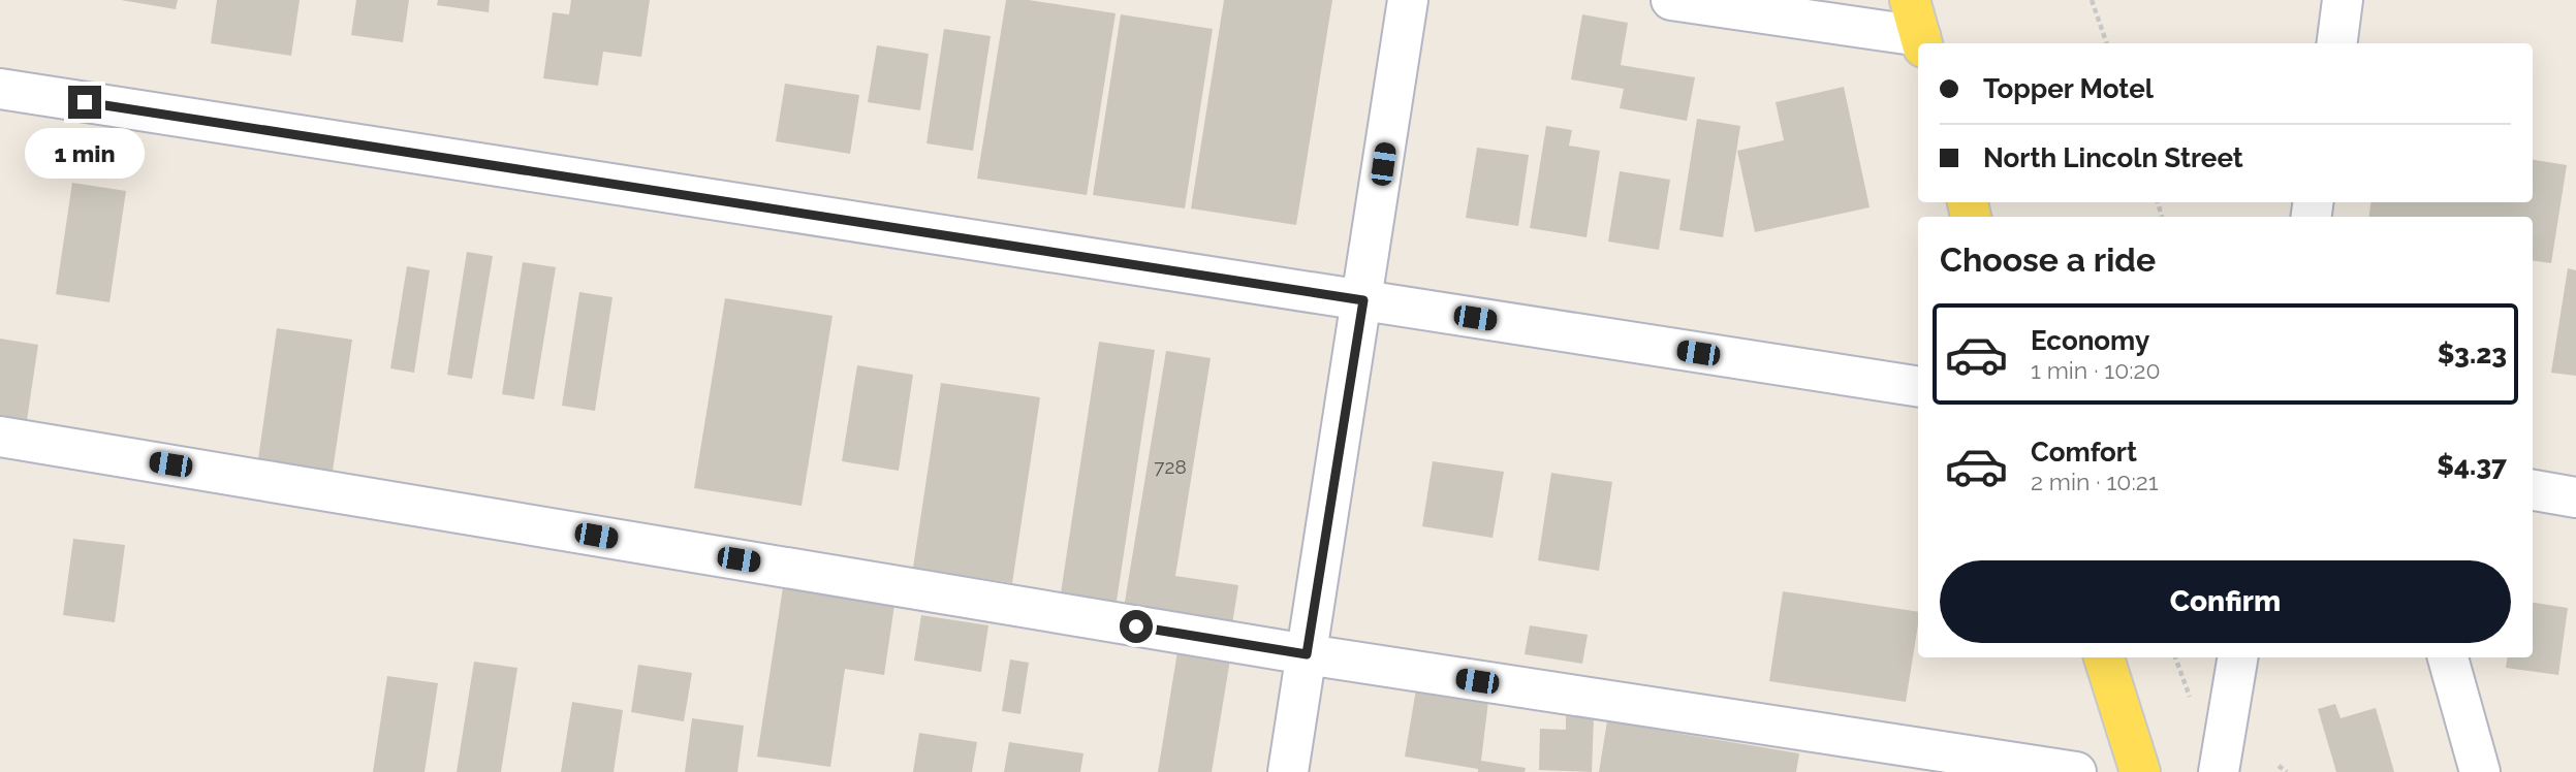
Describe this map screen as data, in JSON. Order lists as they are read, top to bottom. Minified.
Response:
{"house_numbers":["728"],"page":{"banner":["Topper Motel","North Lincoln Street"],"bubble":"1 min","heading":"Choose a ride","list":[{"name":"Economy","note":"1 min · 10:20","value":"$3.23"},{"name":"Comfort","note":"2 min · 10:21","value":"$4.37"}],"buttons":"Confirm"}}
